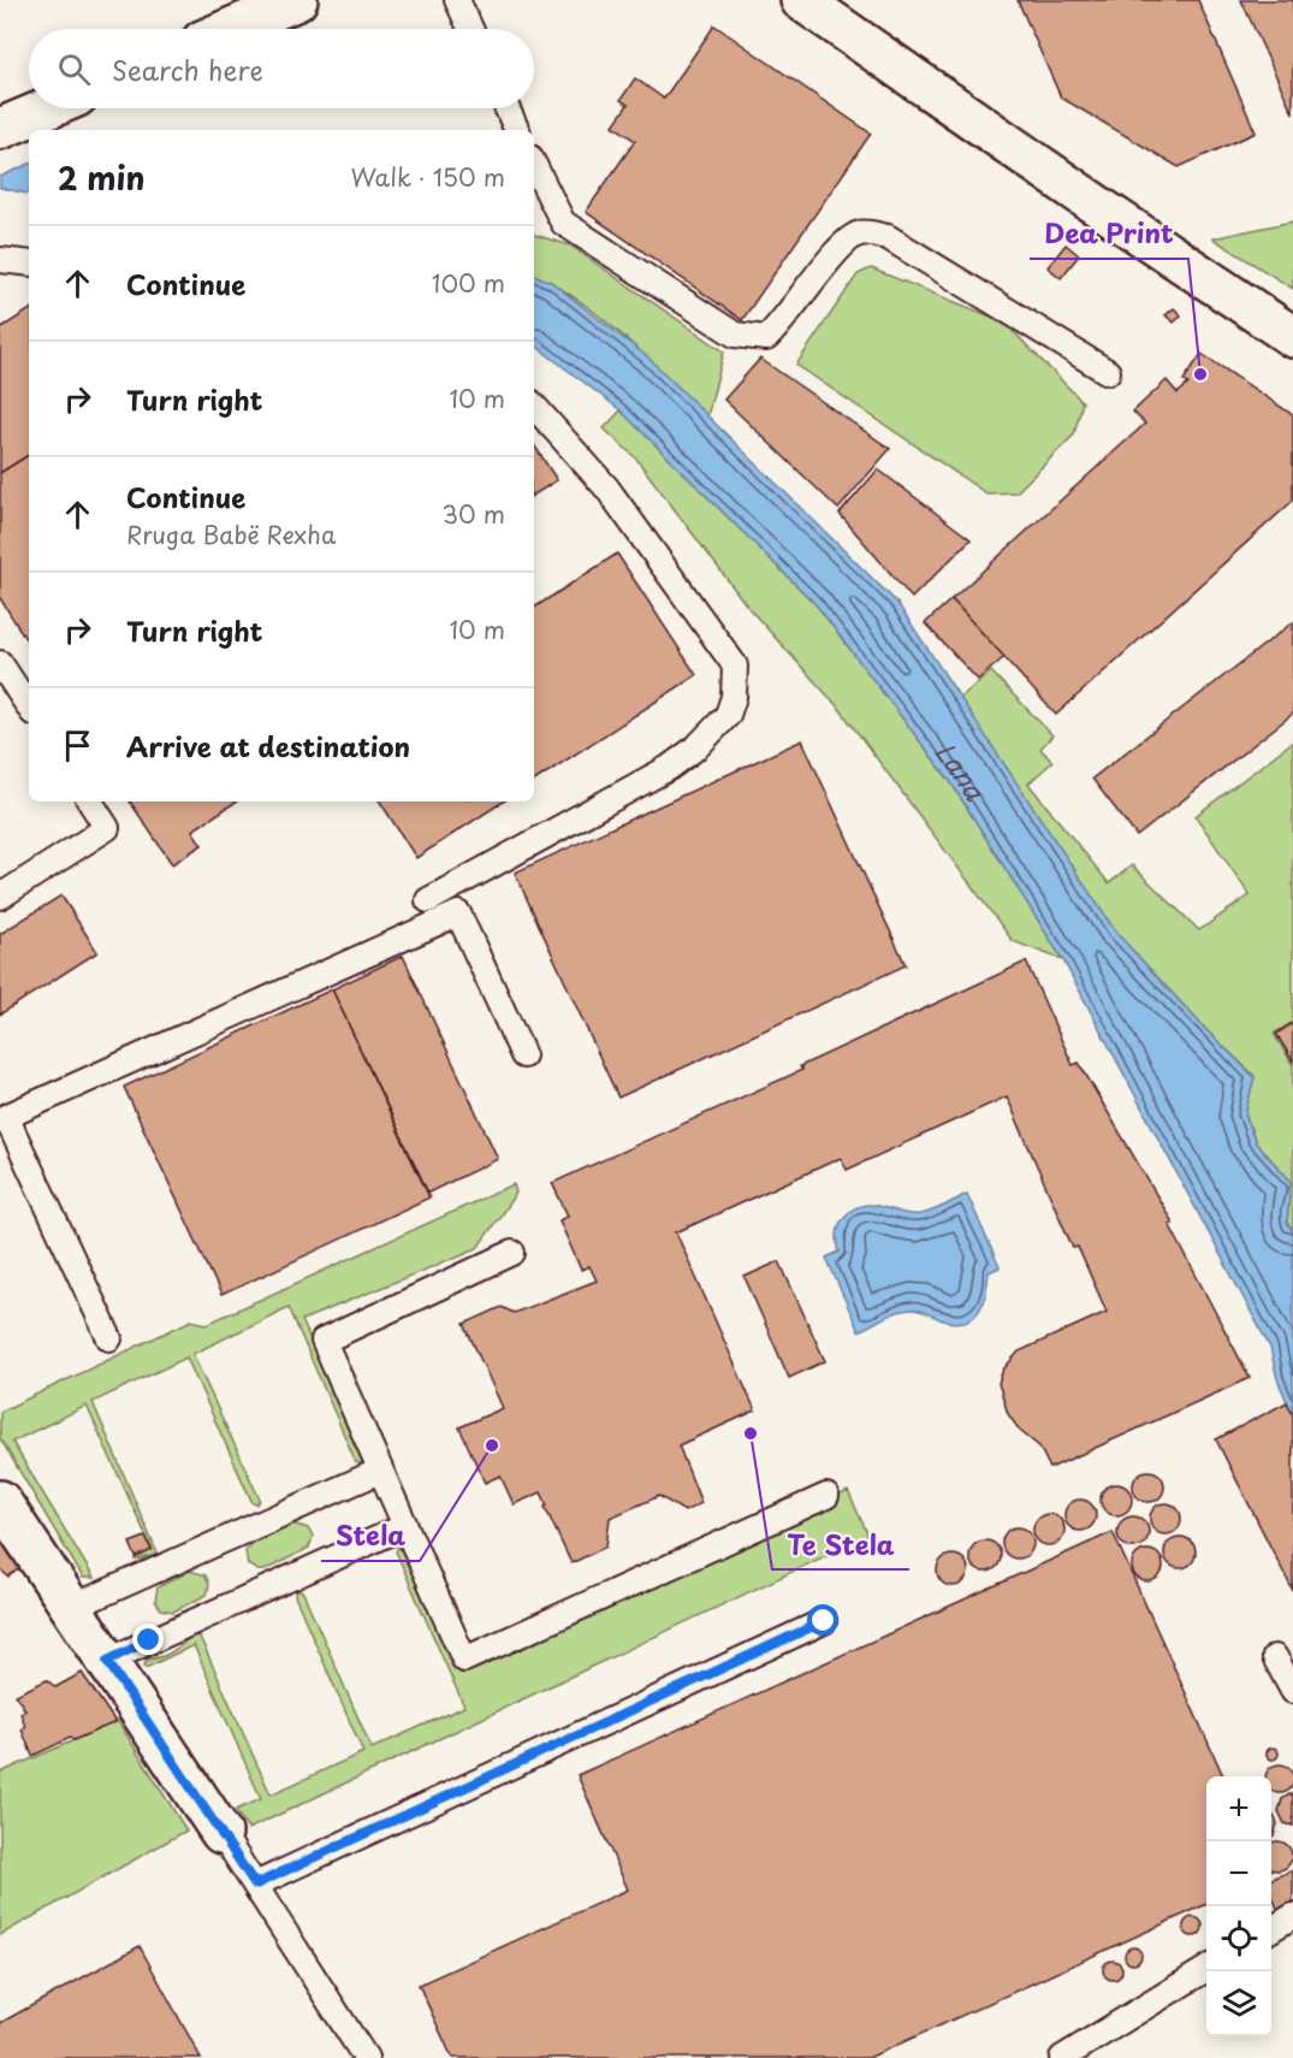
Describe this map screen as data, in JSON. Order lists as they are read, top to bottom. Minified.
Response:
{"water":["Lana"],"places":["Dea Print","Te Stela","Stela"],"page":{"search":"Search here","heading":["2 min","Walk · 150 m"],"list":[["Continue","100 m"],["Turn right","10 m"],["Continue","Rruga Babë Rexha","30 m"],["Turn right","10 m"],"Arrive at destination"],"map_buttons":["+","−"]}}
